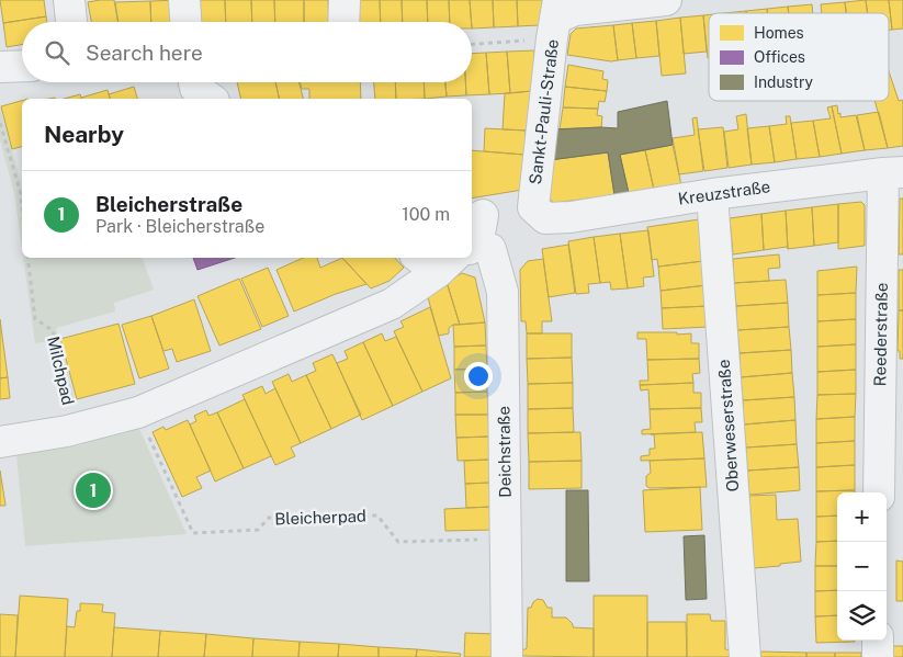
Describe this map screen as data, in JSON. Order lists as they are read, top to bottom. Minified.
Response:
{"streets":{"street":["Sankt-Pauli-Straße","Kreuzstraße","Reederstraße","Oberweserstraße","Deichstraße"],"path":["Milchpad","Bleicherpad"]},"crossings":[["Sankt-Pauli-Straße","Kreuzstraße"],["Kreuzstraße","Reederstraße"],["Kreuzstraße","Oberweserstraße"],["Deichstraße","Bleicherpad"]],"legend":["Homes","Offices","Industry"],"page":{"search":"Search here","heading":"Nearby","list":[{"mark":"1","name":"Bleicherstraße","note":"Park · Bleicherstraße","value":"100 m"}],"pins":"1","map_buttons":["+","−"]}}
